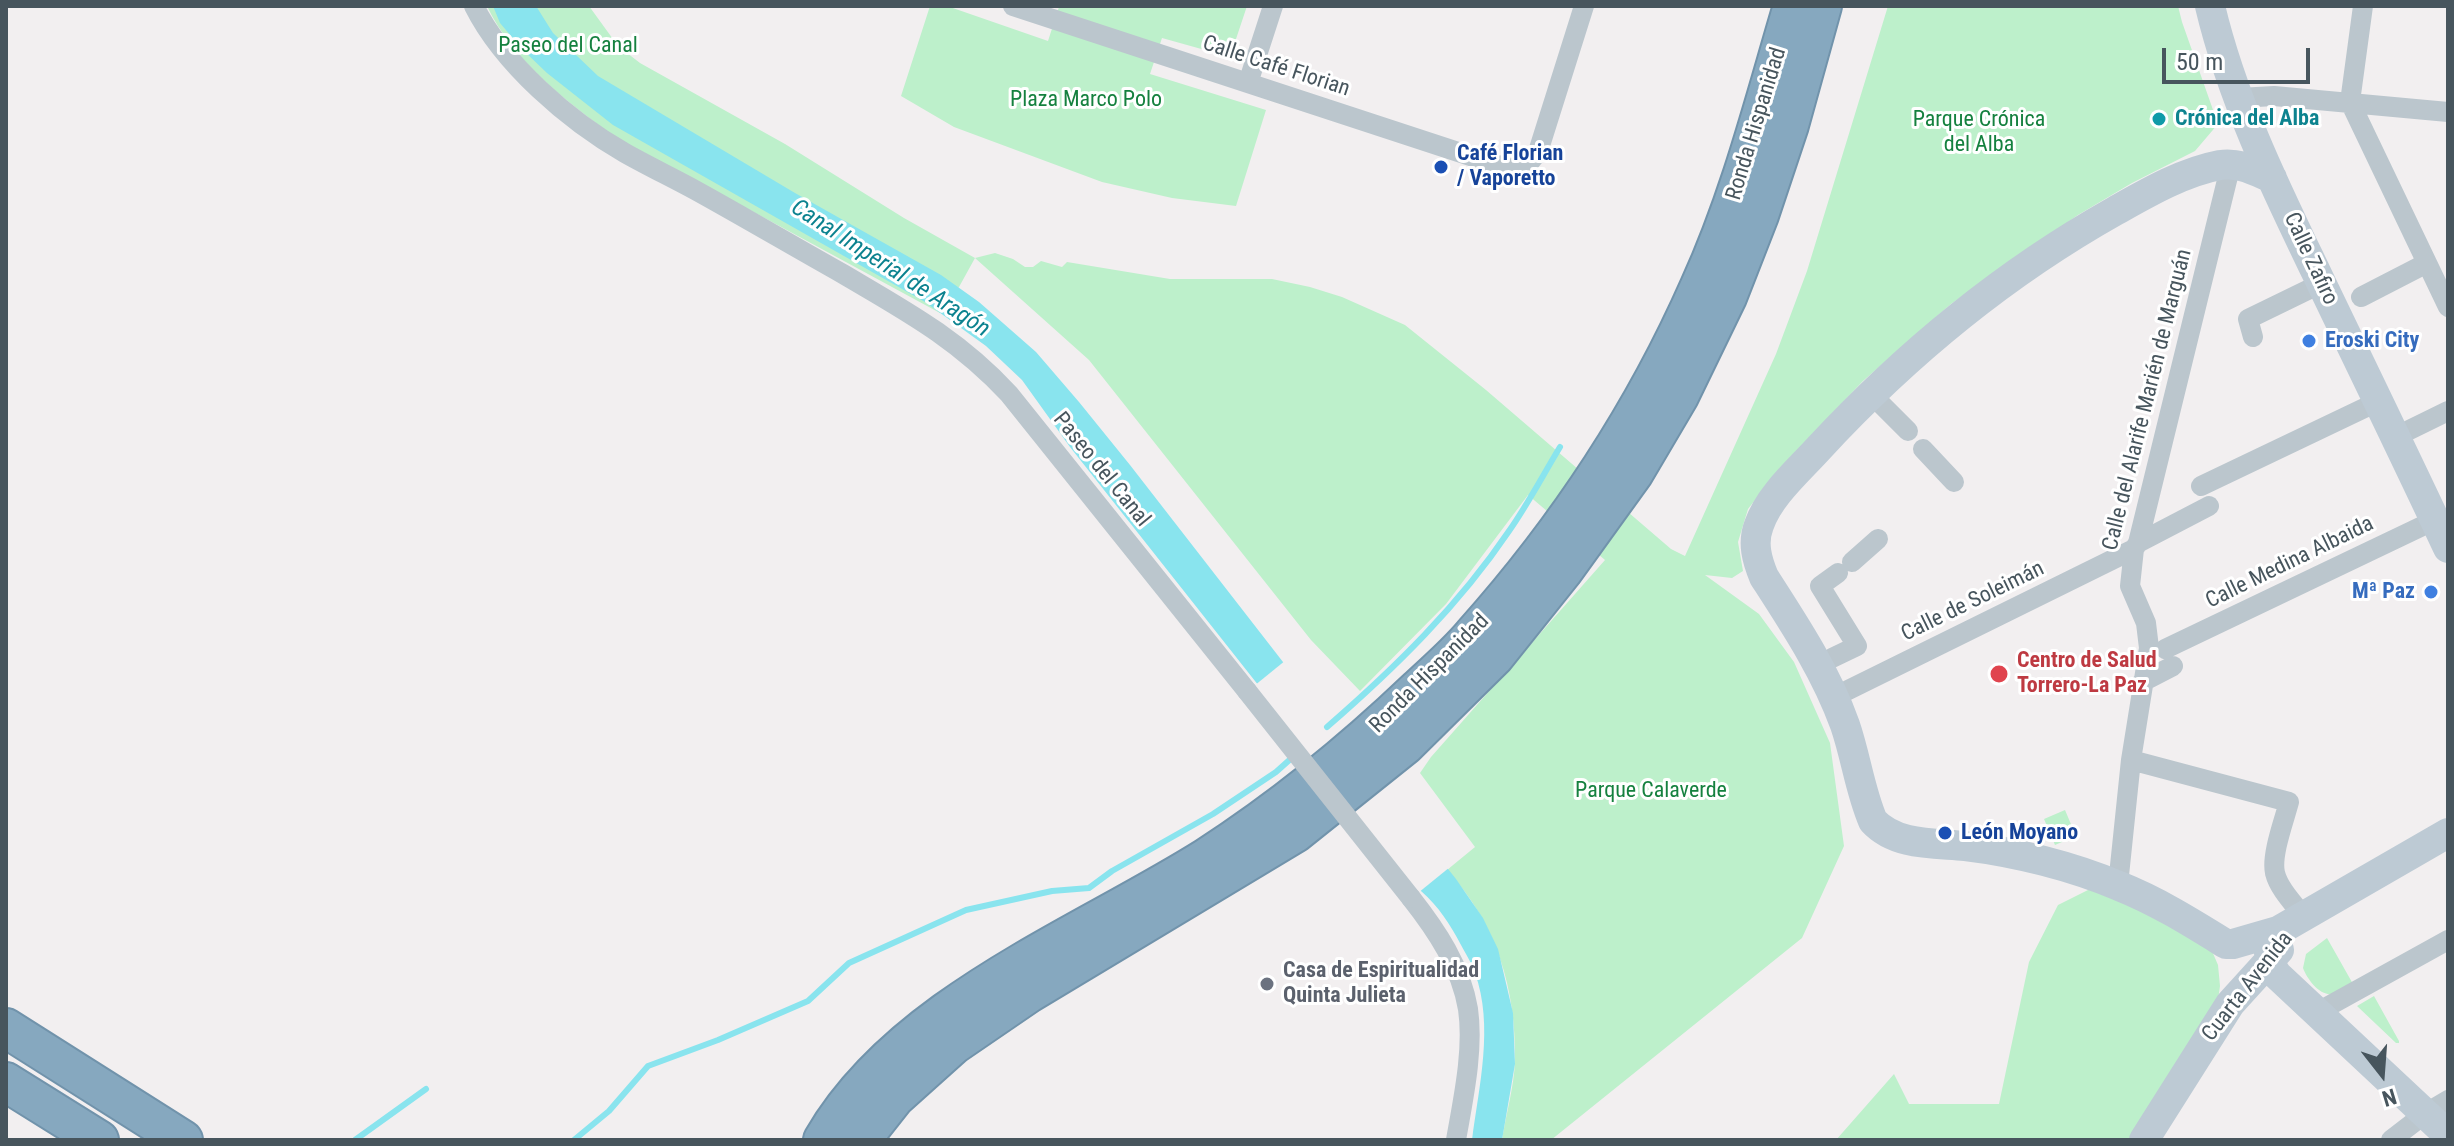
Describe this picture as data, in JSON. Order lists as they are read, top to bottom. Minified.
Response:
{"streets":{"highway":["Ronda Hispanidad"],"street":["Calle Café Florian","Calle Zafiro","Calle del Alarife Marién de Marguán","Paseo del Canal","Calle Medina Albaida","Calle de Soleimán","Cuarta Avenida"]},"crossings":[["Calle Zafiro","Calle Medina Albaida"],["Calle Zafiro","Calle de Soleimán"],["Calle del Alarife Marién de Marguán","Calle Medina Albaida"],["Calle del Alarife Marién de Marguán","Calle de Soleimán"]],"water":["Canal Imperial de Aragón"],"parks":["Paseo del Canal","Plaza Marco Polo","Parque Crónica del Alba","Parque Calaverde"],"places":["Crónica del Alba","Café Florian / Vaporetto","Eroski City","Mª Paz","Centro de Salud Torrero-La Paz","León Moyano","Casa de Espiritualidad Quinta Julieta"],"scale_bar":"50 m","north":"bottom"}
